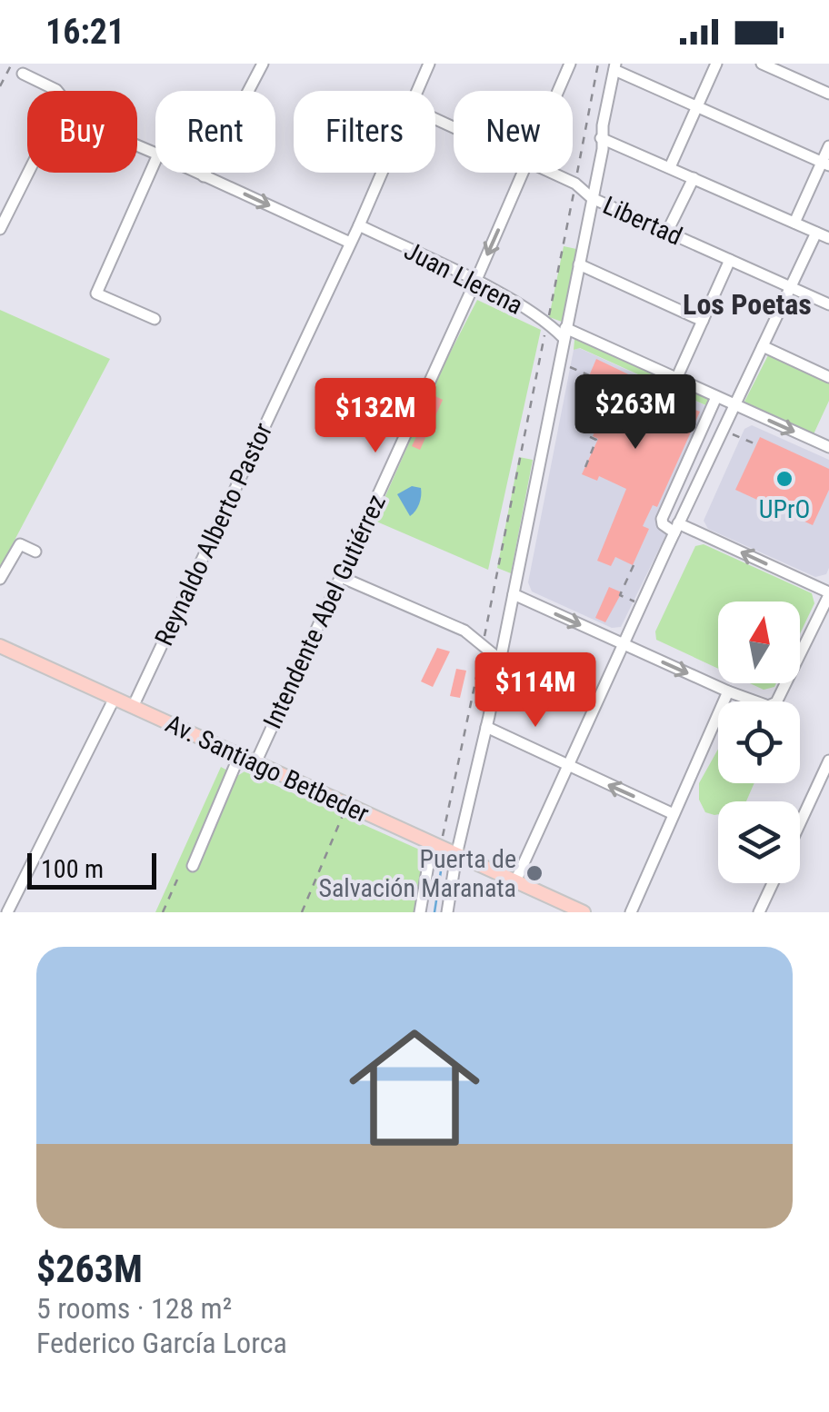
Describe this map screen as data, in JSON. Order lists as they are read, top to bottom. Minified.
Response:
{"streets":{"main road":["Av. Santiago Betbeder"],"street":["Libertad","Juan Llerena","Reynaldo Alberto Pastor","Intendente Abel Gutiérrez"]},"crossings":[["Juan Llerena","Reynaldo Alberto Pastor"],["Juan Llerena","Intendente Abel Gutiérrez"],["Reynaldo Alberto Pastor","Av. Santiago Betbeder"],["Intendente Abel Gutiérrez","Av. Santiago Betbeder"]],"districts":["Los Poetas"],"places":["UPrO","Puerta de Salvación Maranata"],"scale_bar":"100 m","north":"top","page":{"status":"16:21","chip":["Buy","Rent","Filters","New"],"price":["$263M","$132M","$114M"],"scale":"100 m","list":[{"name":"$263M","note":"5 rooms · 128 m² · Federico García Lorca"}]}}
